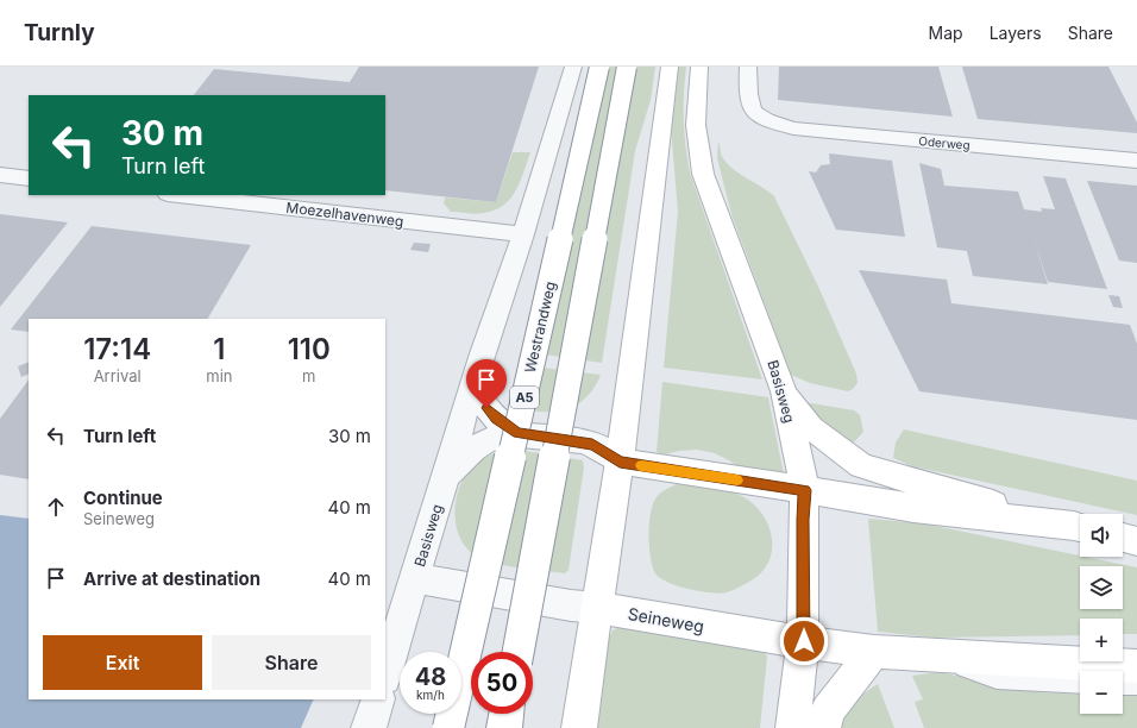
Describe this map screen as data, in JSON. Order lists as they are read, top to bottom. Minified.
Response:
{"streets":{"main road":["Westrandweg","Basisweg","A5","Seineweg"],"street":["Oderweg","Moezelhavenweg"]},"crossings":[["Moezelhavenweg","Basisweg"],["Basisweg","Seineweg"]],"page":{"header":"Turnly","nav":["Map","Layers","Share"],"turn":["30 m","Turn left"],"eta":["17:14","Arrival","1","min","110","m"],"list":[{"name":"Turn left","value":"30 m"},{"name":"Continue","note":"Seineweg","value":"40 m"},{"name":"Arrive at destination","value":"40 m"}],"map_buttons":["+","−"],"buttons":["Exit","Share"],"speed":"48 km/h","limit":"50"}}
